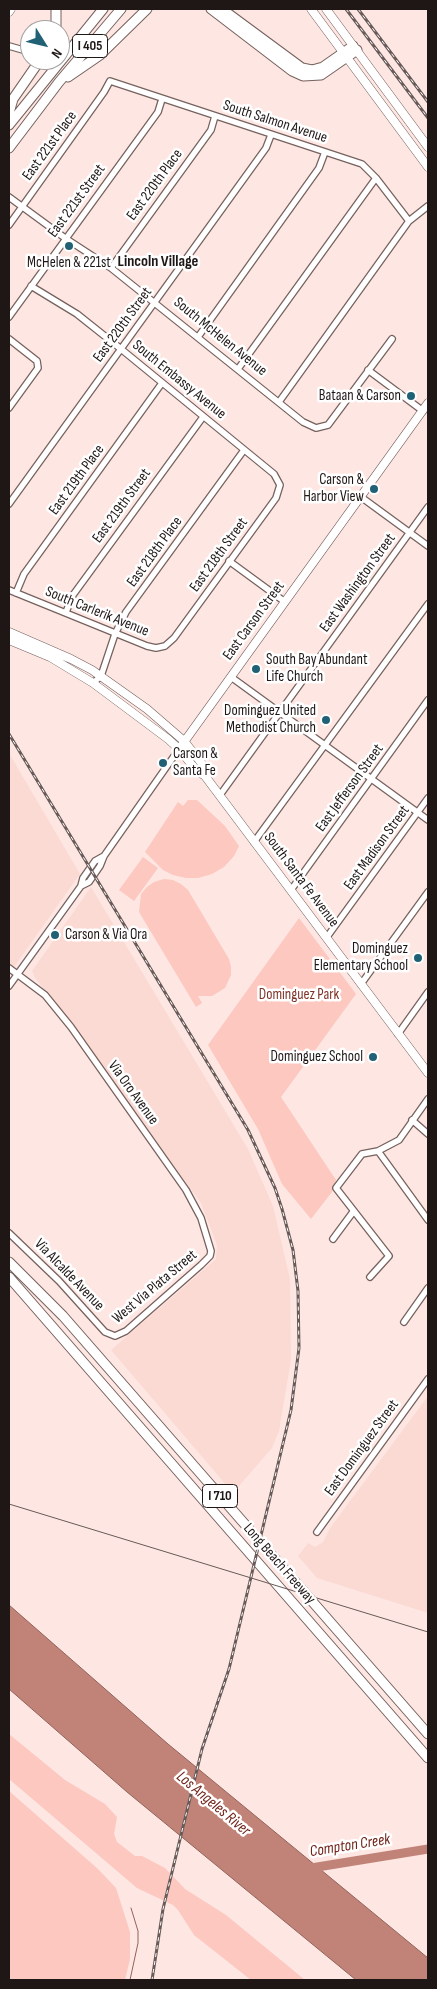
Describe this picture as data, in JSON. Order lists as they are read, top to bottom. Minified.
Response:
{"streets":{"highway":["I 405","I 710","Long Beach Freeway"],"main road":["East Carson Street","South Santa Fe Avenue"],"street":["South Salmon Avenue","East 221st Place","East 220th Place","East 221st Street","East 220th Street","South McHelen Avenue","South Embassy Avenue","East 219th Place","East 219th Street","East 218th Place","East 218th Street","East Washington Street","South Carlerik Avenue","East Jefferson Street","East Madison Street","Via Oro Avenue","Via Alcalde Avenue","West Via Plata Street","East Dominguez Street"]},"crossings":[["South Salmon Avenue","East 221st Place"],["South Salmon Avenue","East 220th Place"],["South Salmon Avenue","East 221st Street"],["South Salmon Avenue","East 220th Street"],["East 221st Place","South McHelen Avenue"],["East 220th Place","South McHelen Avenue"],["East 221st Street","South McHelen Avenue"],["East 221st Street","South Embassy Avenue"],["East 220th Street","South McHelen Avenue"],["East 220th Street","South Embassy Avenue"],["South Embassy Avenue","East 219th Place"],["South Embassy Avenue","East 219th Street"],["South Embassy Avenue","East 218th Place"],["South Embassy Avenue","East 218th Street"],["East 219th Place","South Carlerik Avenue"],["East 219th Street","South Carlerik Avenue"],["East 218th Place","South Carlerik Avenue"],["East 218th Place","South Santa Fe Avenue"],["East 218th Street","South Carlerik Avenue"],["East Washington Street","South Santa Fe Avenue"],["East Carson Street","South Santa Fe Avenue"],["East Carson Street","Via Oro Avenue"],["East Jefferson Street","South Santa Fe Avenue"],["East Madison Street","South Santa Fe Avenue"],["Via Oro Avenue","West Via Plata Street"],["Via Alcalde Avenue","West Via Plata Street"]],"districts":["Lincoln Village"],"water":["Los Angeles River","Compton Creek"],"parks":["Dominguez Park"],"places":["McHelen & 221st","Bataan & Carson","Carson & Harbor View","South Bay Abundant Life Church","Dominguez United Methodist Church","Carson & Santa Fe","Carson & Via Ora","Dominguez Elementary School","Dominguez School"],"north":"bottom right"}
